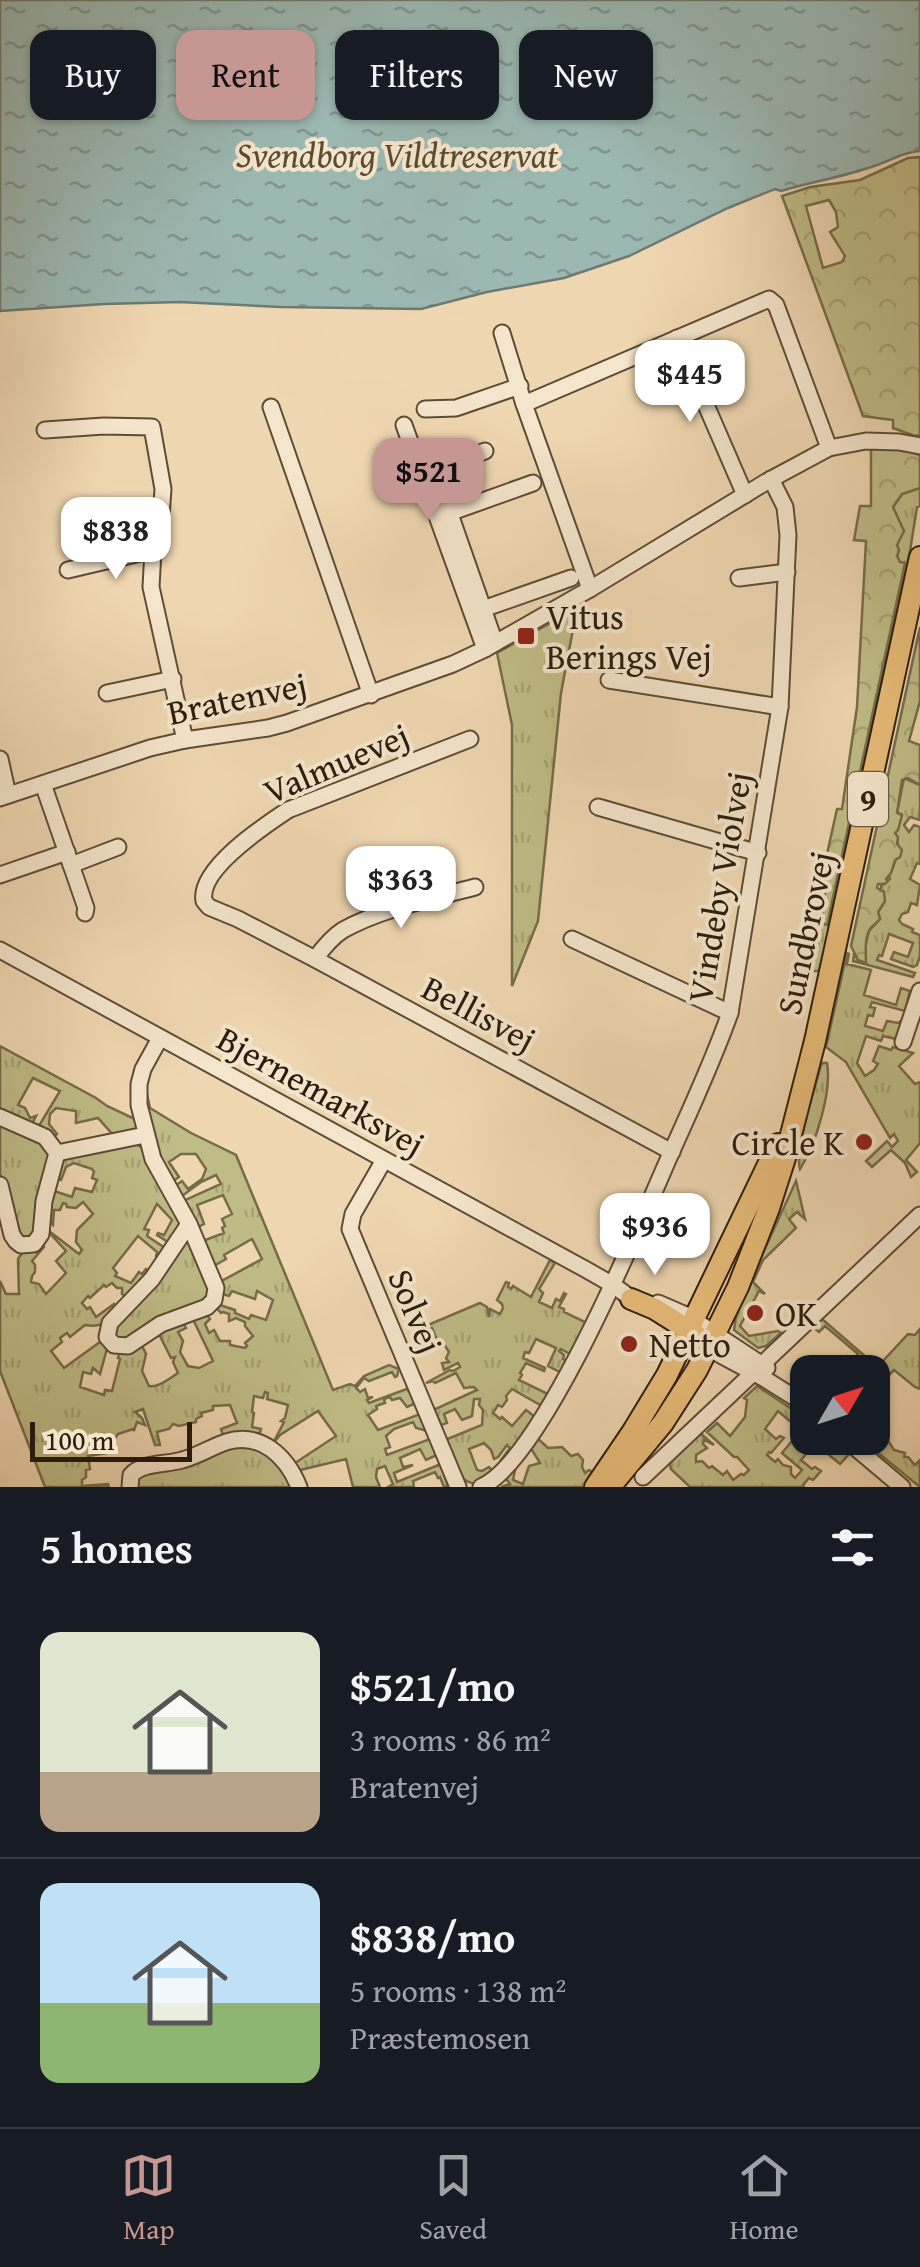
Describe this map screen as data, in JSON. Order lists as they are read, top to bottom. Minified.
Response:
{"streets":{"main road":["9","Sundbrovej"],"street":["Bratenvej","Valmuevej","Vindeby Violvej","Bellisvej","Bjernemarksvej","Solvej"]},"crossings":[["Bratenvej","Vindeby Violvej"],["Valmuevej","Bellisvej"],["Vindeby Violvej","Bellisvej"],["Vindeby Violvej","Bjernemarksvej"],["Sundbrovej","Bjernemarksvej"],["Bjernemarksvej","Solvej"]],"parks":["Svendborg Vildtreservat"],"places":{"transit":["Vitus Berings Vej"],"other":["Circle K","OK","Netto"]},"scale_bar":"100 m","north":"top right","page":{"chip":["Buy","Rent","Filters","New"],"price":["$445","$521","$838","$363","$936"],"scale":"100 m","heading":"5 homes","list":[{"name":"$521/mo","note":"3 rooms · 86 m² · Bratenvej"},{"name":"$838/mo","note":"5 rooms · 138 m² · Præstemosen"}],"tabs":["Map","Saved","Home"]}}
